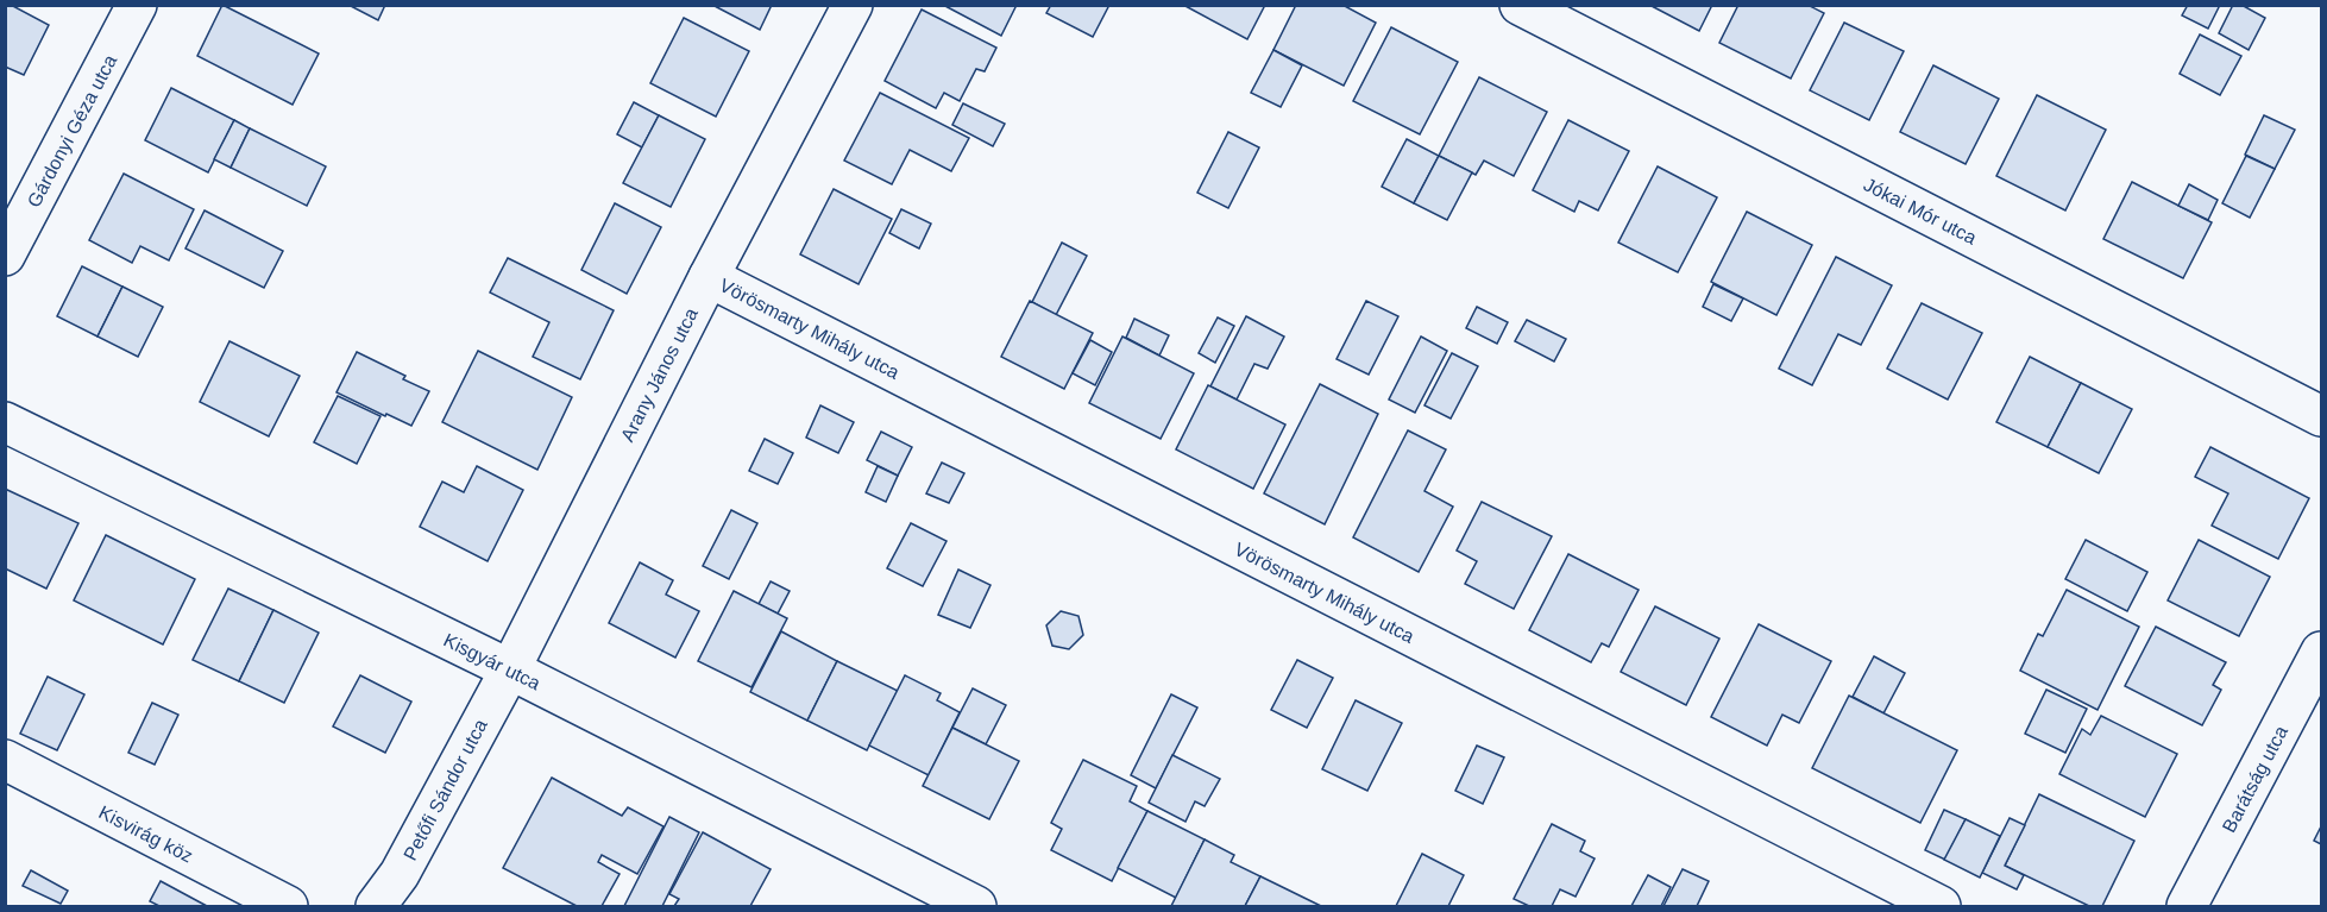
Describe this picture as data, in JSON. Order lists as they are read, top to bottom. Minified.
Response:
{"streets":{"street":["Gárdonyi Géza utca","Jókai Mór utca","Vörösmarty Mihály utca","Arany János utca","Kisgyár utca","Barátság utca","Petőfi Sándor utca","Kisvirág köz"]},"crossings":[["Vörösmarty Mihály utca","Arany János utca"],["Arany János utca","Kisgyár utca"],["Arany János utca","Petőfi Sándor utca"],["Kisgyár utca","Petőfi Sándor utca"]]}
